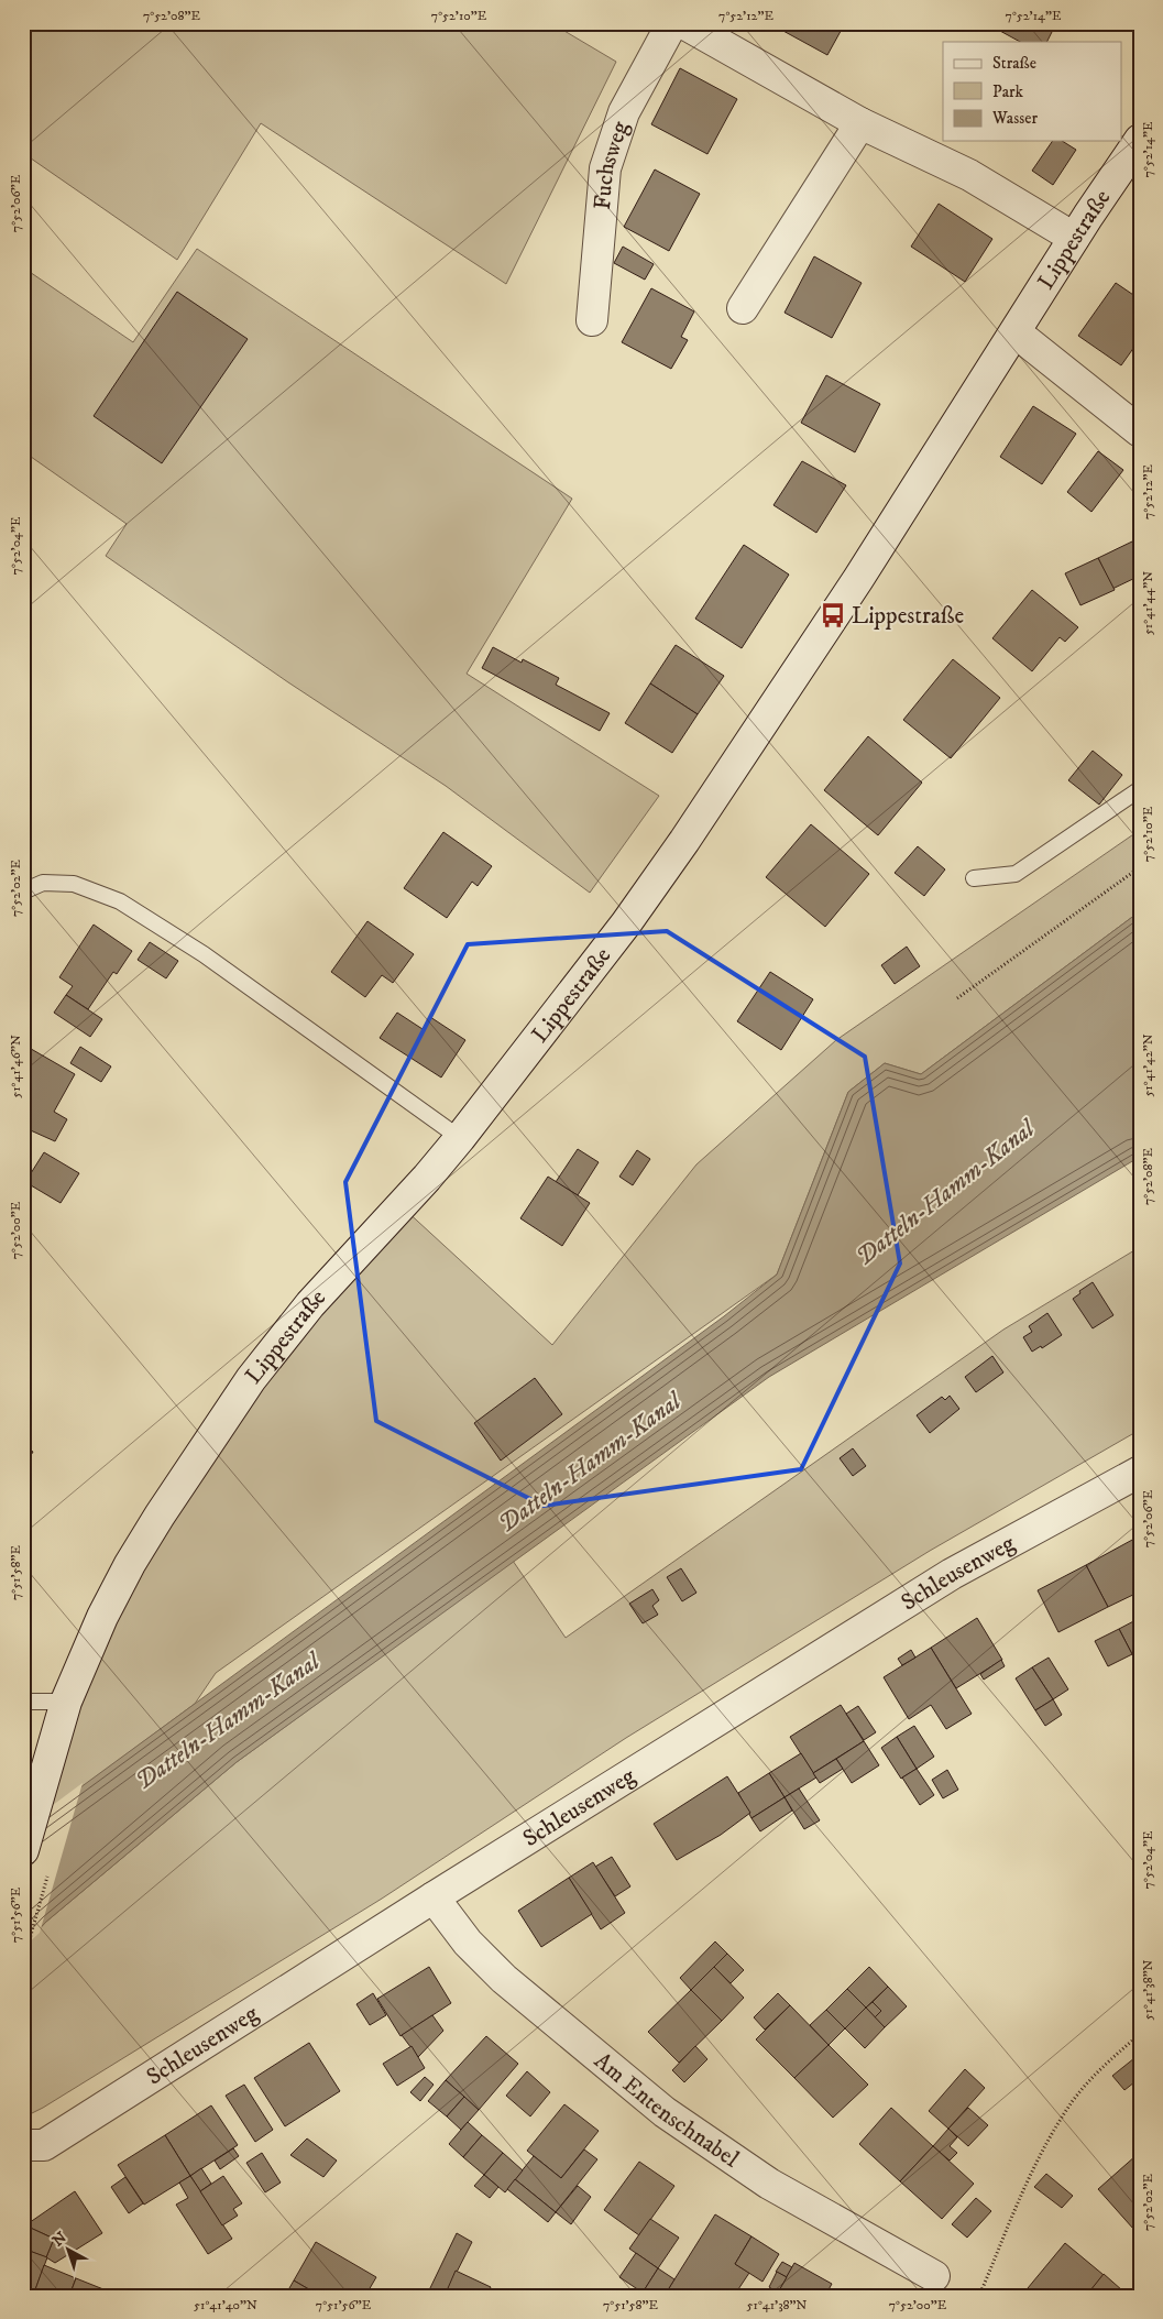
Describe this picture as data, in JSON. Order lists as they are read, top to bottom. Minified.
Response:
{"streets":{"street":["Fuchsweg","Lippestraße","Schleusenweg","Am Entenschnabel"]},"crossings":[["Schleusenweg","Am Entenschnabel"]],"water":["Datteln-Hamm-Kanal"],"places":{"bus stop":["Lippestraße"]},"legend":["Straße","Park","Wasser"],"north":"top left","coordinates":["7°52'08\"E","7°52'10\"E","7°52'12\"E","7°52'14\"E","7°52'06\"E","7°52'04\"E","51°41'44\"N","7°52'02\"E","51°41'42\"N","51°41'46\"N","7°52'00\"E","7°51'58\"E","7°51'56\"E","51°41'38\"N","51°41'40\"N"]}
